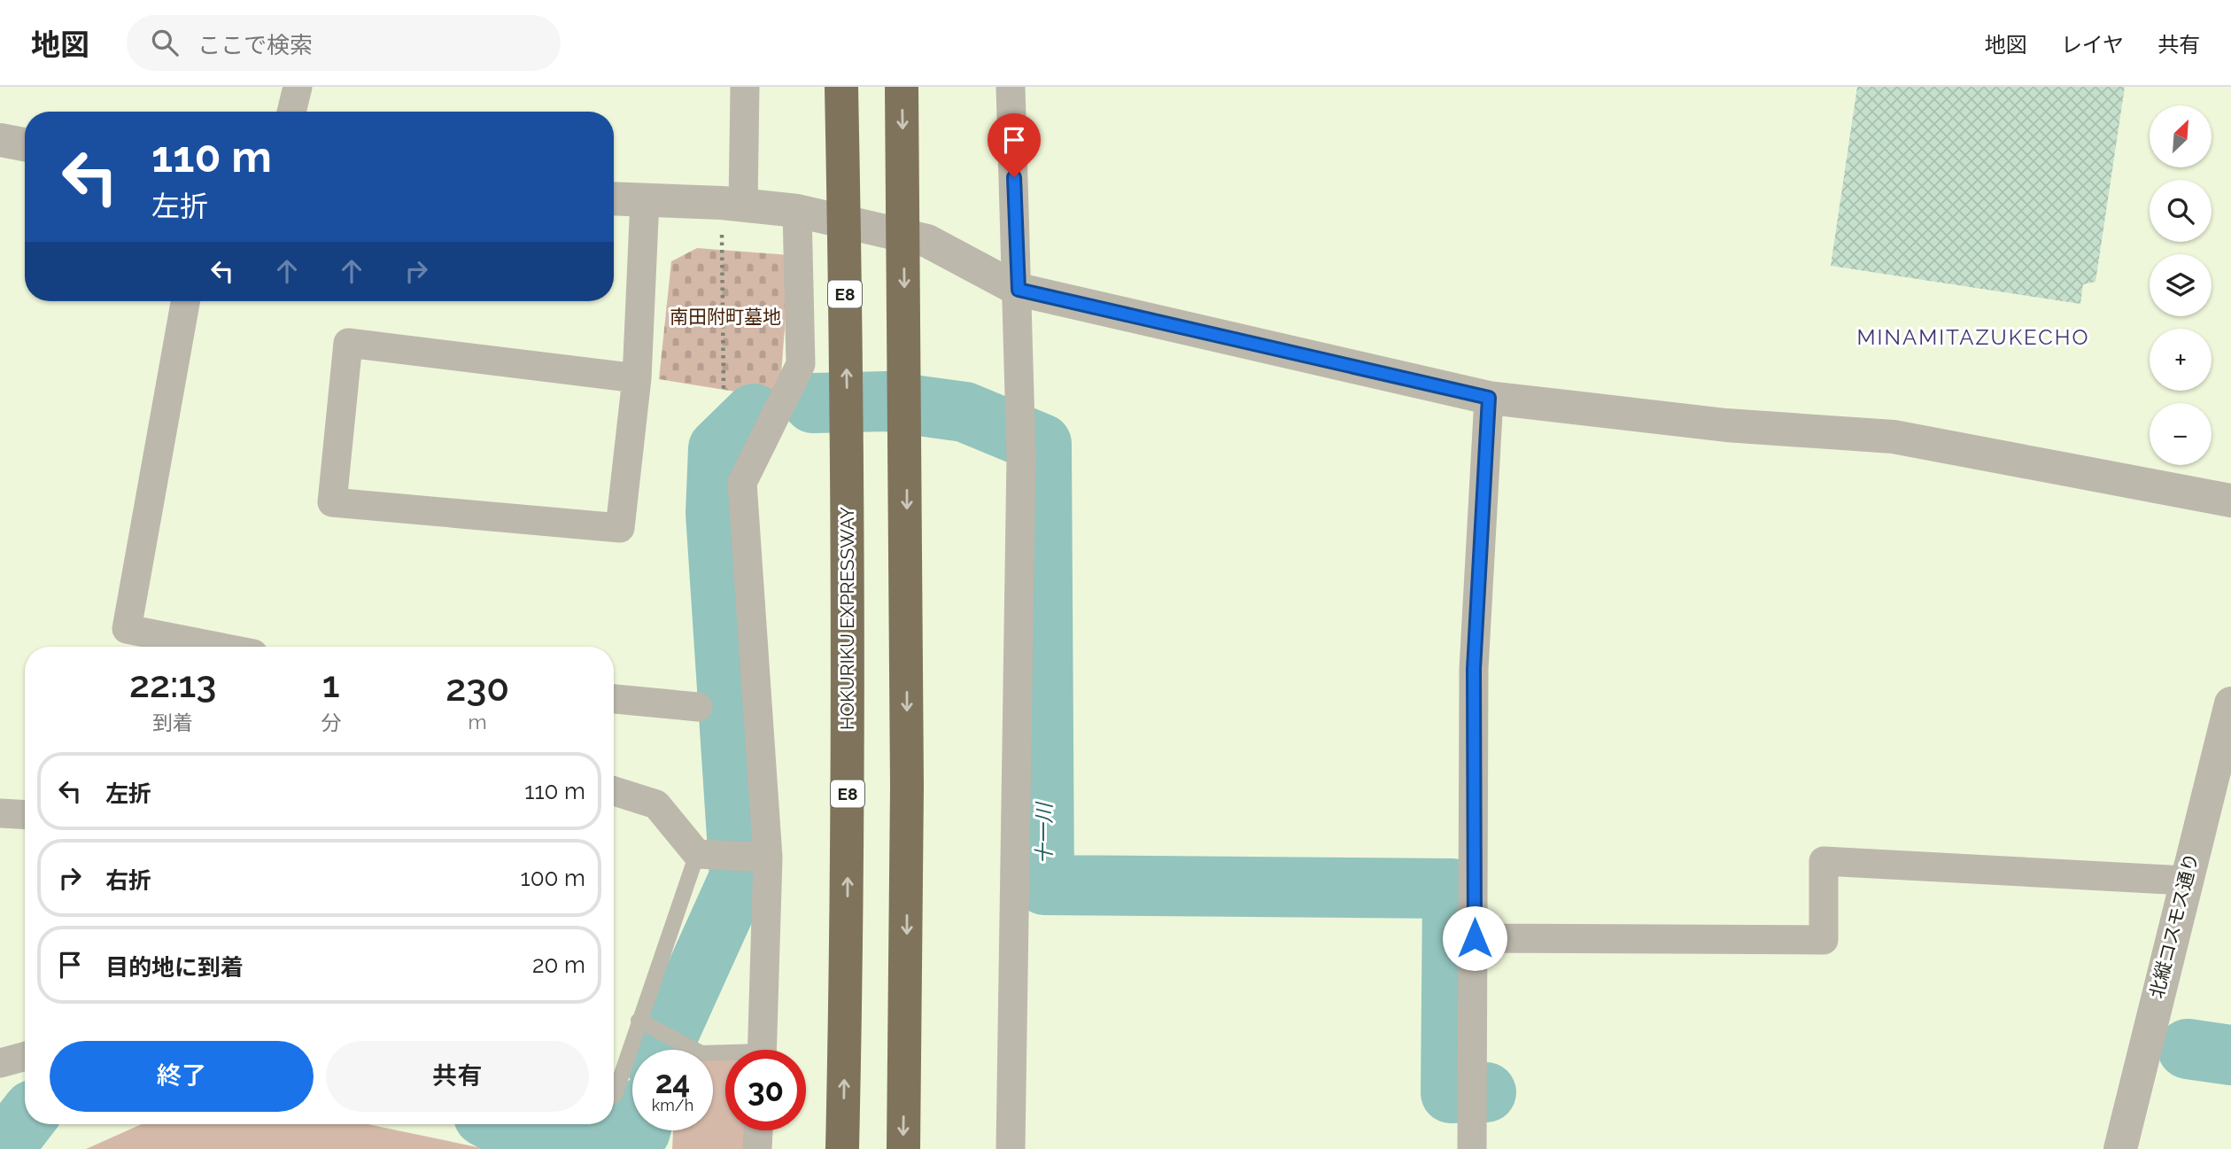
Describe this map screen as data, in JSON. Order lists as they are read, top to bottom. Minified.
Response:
{"streets":{"highway":["E8","HOKURIKU EXPRESSWAY"],"street":["北縦コスモス通り"]},"districts":["MINAMITAZUKECHO"],"water":["十一川"],"parks":["南田附町墓地"],"north":"top right","page":{"header":"地図","search":"ここで検索","nav":["地図","レイヤ","共有"],"map_buttons":["+","−"],"turn":["110 m","左折"],"eta":["22:13","到着","1","分","230","m"],"list":[{"name":"左折","value":"110 m"},{"name":"右折","value":"100 m"},{"name":"目的地に到着","value":"20 m"}],"buttons":["終了","共有"],"speed":"24 km/h","limit":"30"}}
